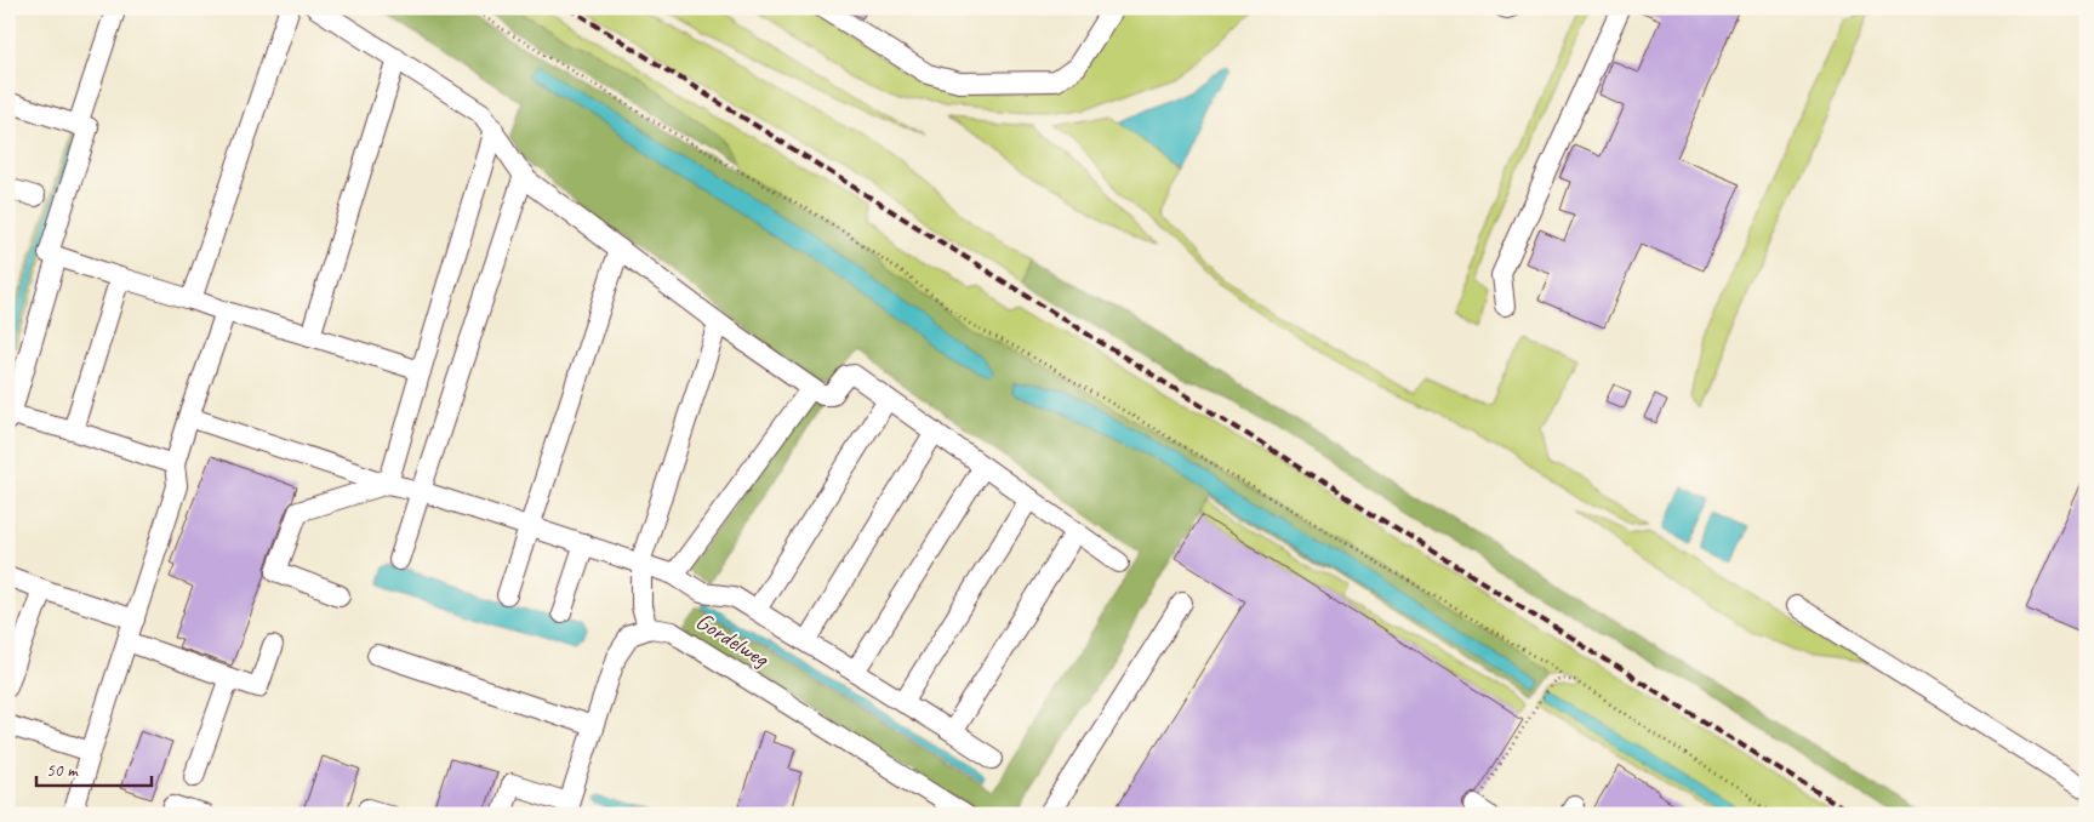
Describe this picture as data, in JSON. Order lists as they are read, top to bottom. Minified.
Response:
{"streets":{"street":["Gordelweg"]},"scale_bar":"50 m"}
